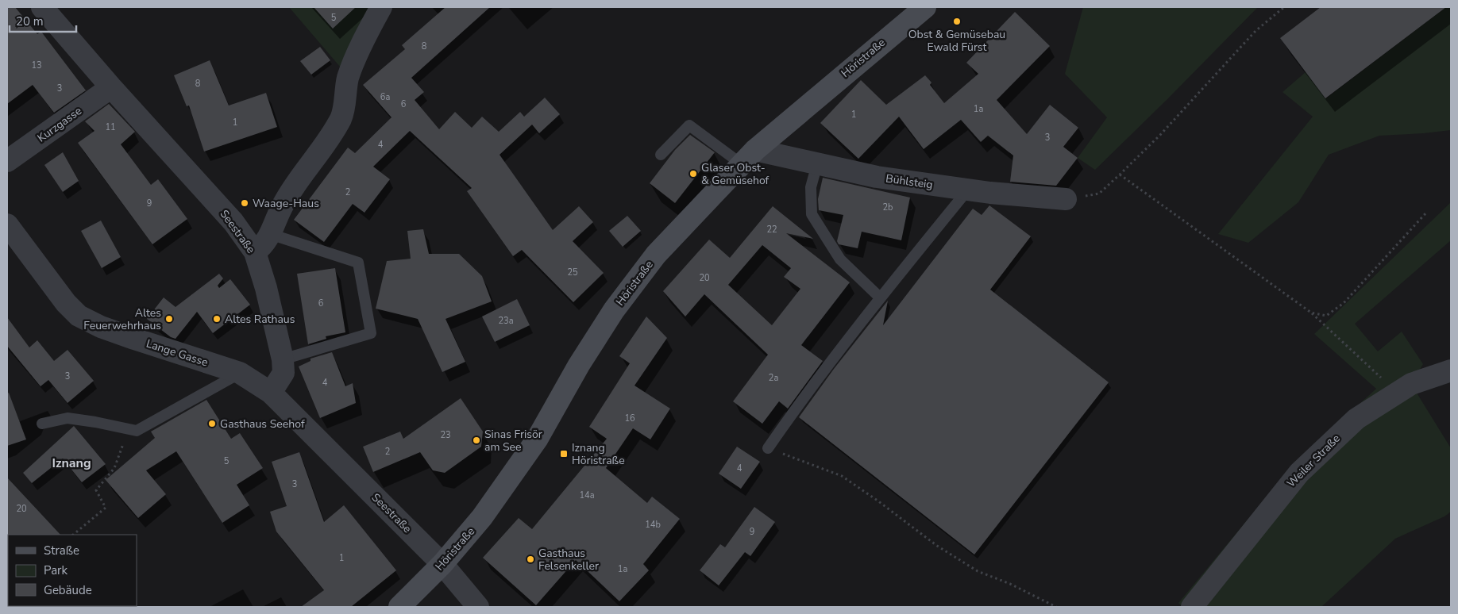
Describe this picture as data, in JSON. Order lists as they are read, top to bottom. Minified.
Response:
{"streets":{"main road":["Höristraße"],"street":["Kurzgasse","Bühlsteig","Seestraße","Lange Gasse","Weiler Straße"]},"crossings":[["Höristraße","Bühlsteig"],["Höristraße","Seestraße"],["Kurzgasse","Seestraße"],["Seestraße","Lange Gasse"]],"districts":["Iznang"],"places":{"other":["Obst & Gemüsebau Ewald Fürst","Glaser Obst- & Gemüsehof","Waage-Haus","Altes Feuerwehrhaus","Altes Rathaus","Gasthaus Seehof","Sinas Frisör am See","Gasthaus Felsenkeller"],"transit":["Iznang Höristraße"]},"house_numbers":["5","8","13","8","3","6a","6","1a","1","1","11","3","4","2","9","2b","22","25","20","6","23a","3","2a","4","16","23","2","5","4","3","14a","20","14b","9","1","1a"],"legend":["Straße","Park","Gebäude"],"scale_bar":"20 m"}
